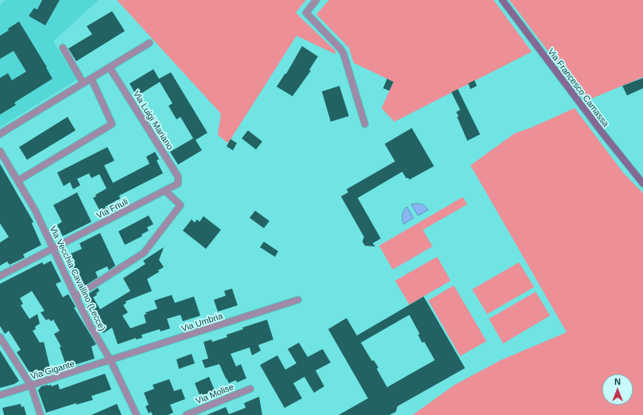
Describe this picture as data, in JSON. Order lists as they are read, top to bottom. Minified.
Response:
{"streets":{"street":["Via Francesco Camassa","Via Luigi Mariano","Via Friuli","Via Vecchia Cavallino (Lecce)","Via Umbria","Via Gigante","Via Molise"]},"crossings":[["Via Luigi Mariano","Via Friuli"],["Via Friuli","Via Vecchia Cavallino (Lecce)"],["Via Vecchia Cavallino (Lecce)","Via Umbria"],["Via Vecchia Cavallino (Lecce)","Via Gigante"],["Via Umbria","Via Gigante"]],"north":"top"}
